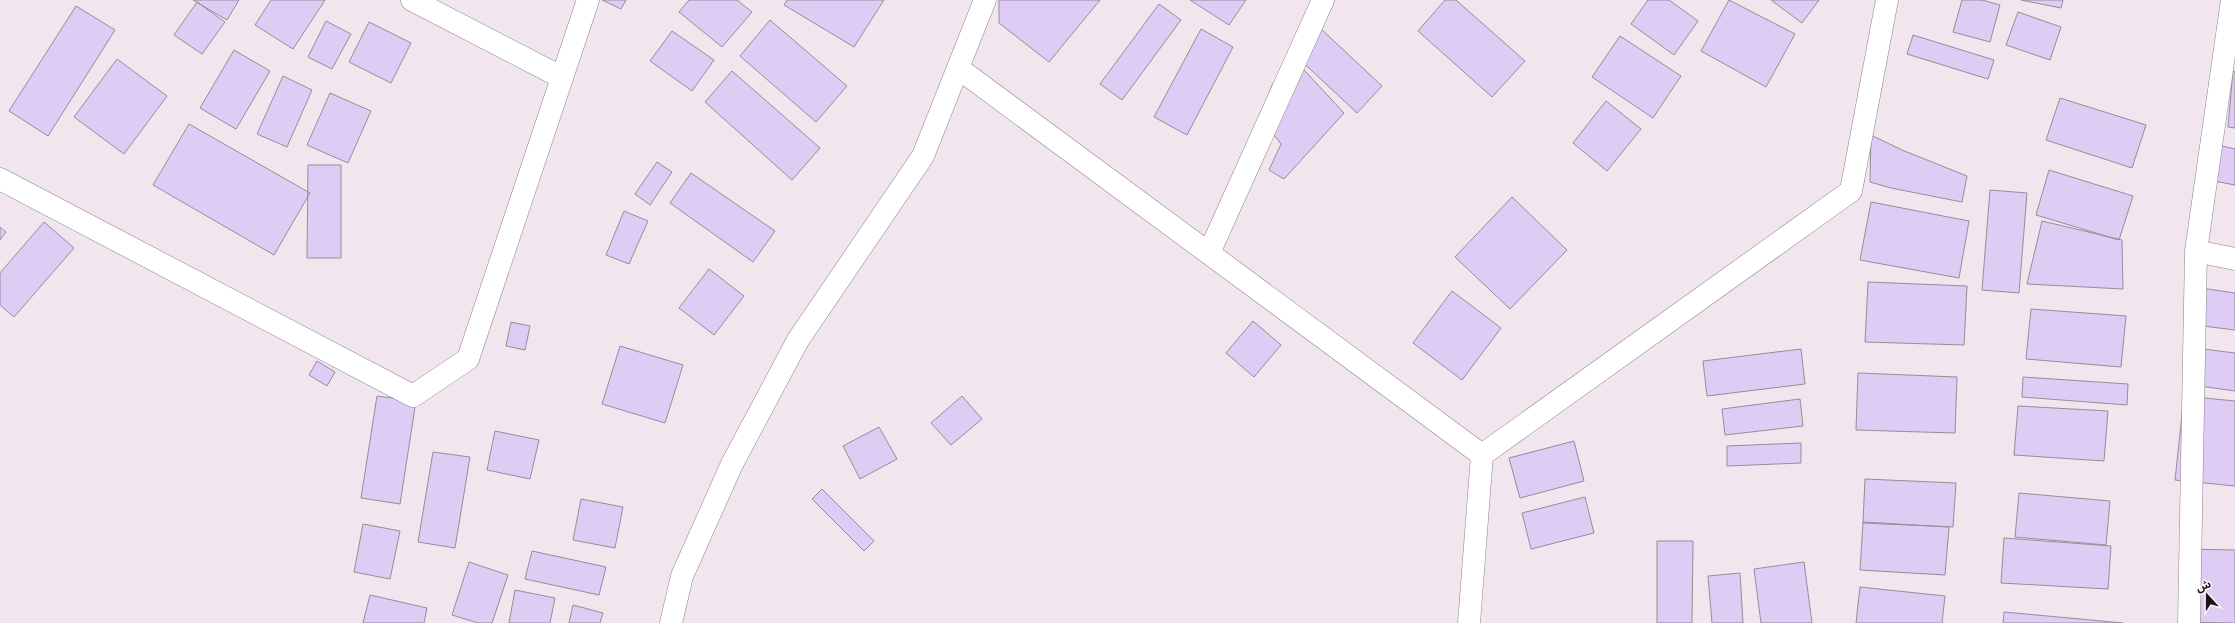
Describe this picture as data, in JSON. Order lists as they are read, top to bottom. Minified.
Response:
{"north":"top"}
